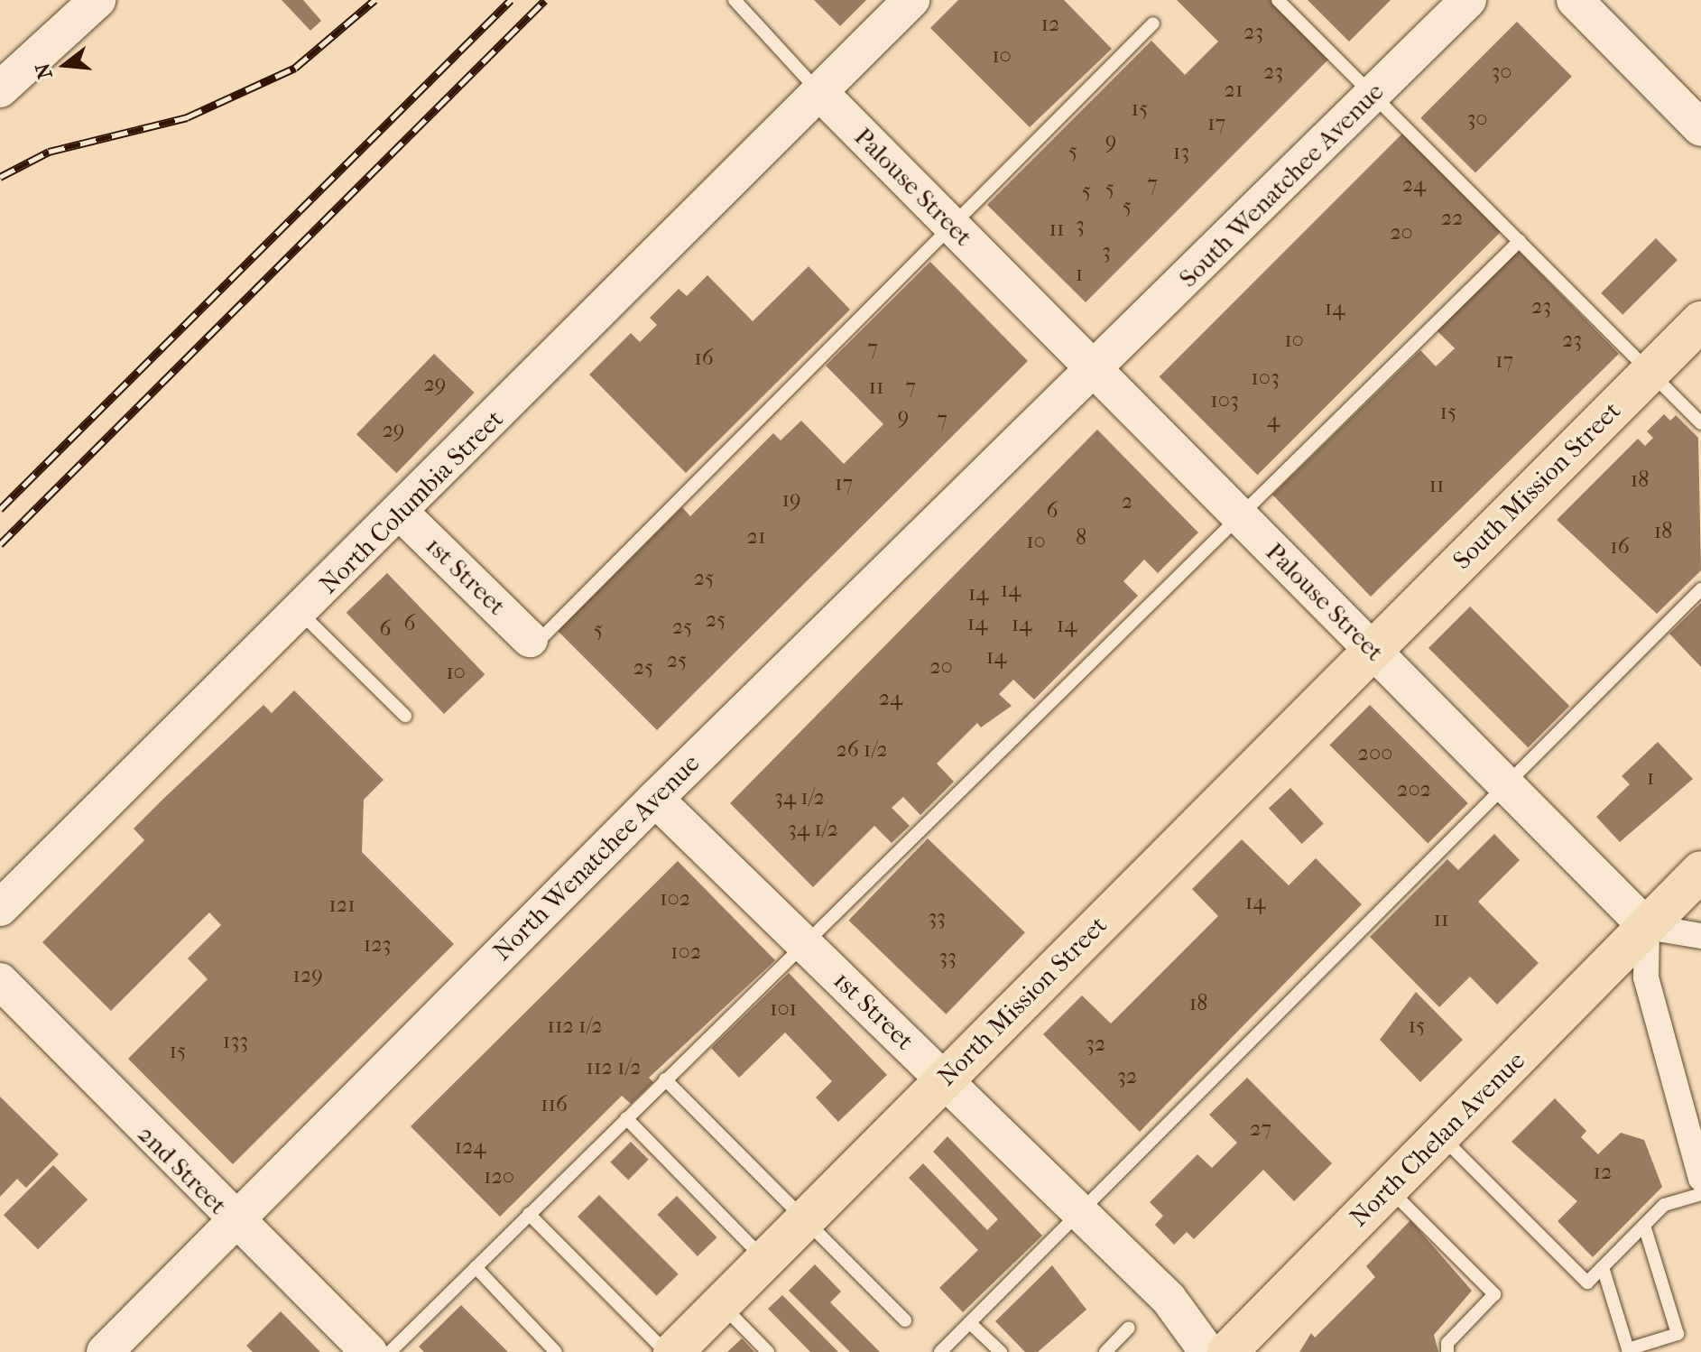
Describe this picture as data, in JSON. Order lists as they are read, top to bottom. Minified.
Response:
{"streets":{"main road":["South Mission Street","North Mission Street","North Chelan Avenue"],"street":["South Wenatchee Avenue","Palouse Street","North Columbia Street","1st Street","North Wenatchee Avenue","2nd Street"]},"crossings":[["South Wenatchee Avenue","Palouse Street"],["South Wenatchee Avenue","North Wenatchee Avenue"],["Palouse Street","South Mission Street"],["Palouse Street","North Columbia Street"],["Palouse Street","North Wenatchee Avenue"],["Palouse Street","North Mission Street"],["Palouse Street","North Chelan Avenue"],["South Mission Street","North Mission Street"],["North Columbia Street","1st Street"],["1st Street","North Wenatchee Avenue"],["1st Street","North Mission Street"],["North Wenatchee Avenue","2nd Street"]],"house_numbers":["12","23","10","23","30","21","15","30","17","9","5","13","7","24","5","5","5","22","3","11","20","3","1","23","14","10","23","7","16","17","103","29","11","7","103","15","9","7","4","29","18","17","11","19","2","6","18","21","8","10","16","25","14","14","25","6","14","14","14","25","6","5","14","25","20","25","10","24","26 1/2","200","1","202","34 1/2","34 1/2","102","14","121","33","11","123","102","33","129","18","101","112 1/2","15","133","32","15","112 1/2","32","116","27","124","12","120"],"north":"left"}
